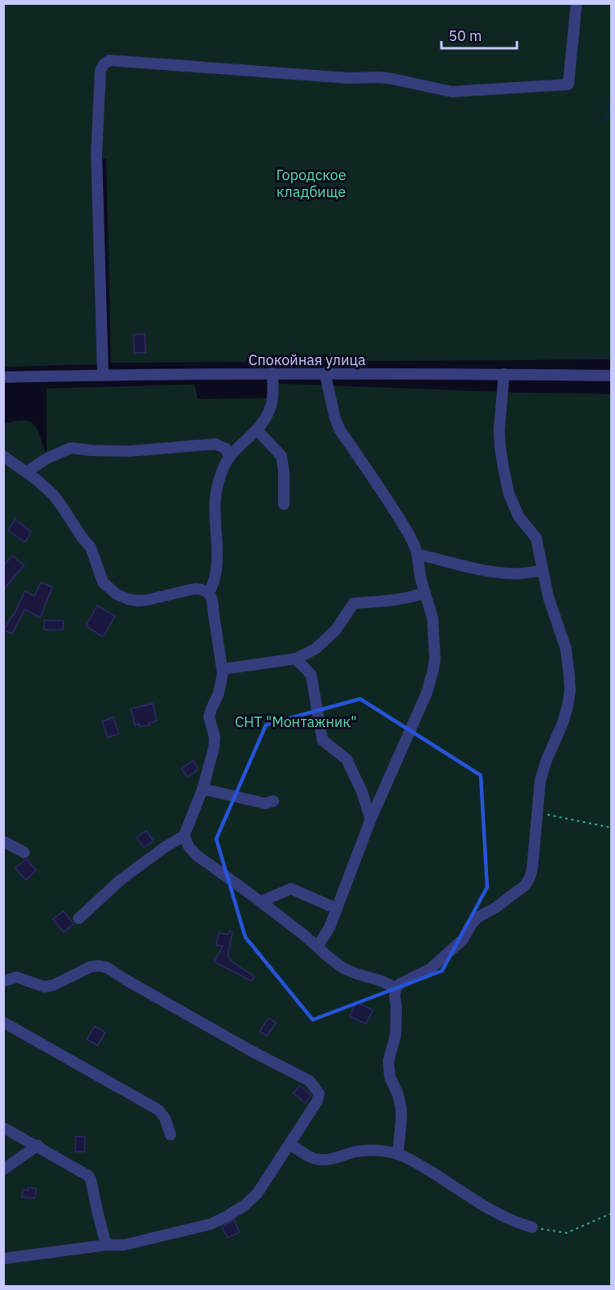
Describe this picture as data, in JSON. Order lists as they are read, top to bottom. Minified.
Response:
{"streets":{"street":["Спокойная улица"]},"parks":["Городское кладбище","СНТ \"Монтажник\""],"scale_bar":"50 m"}
